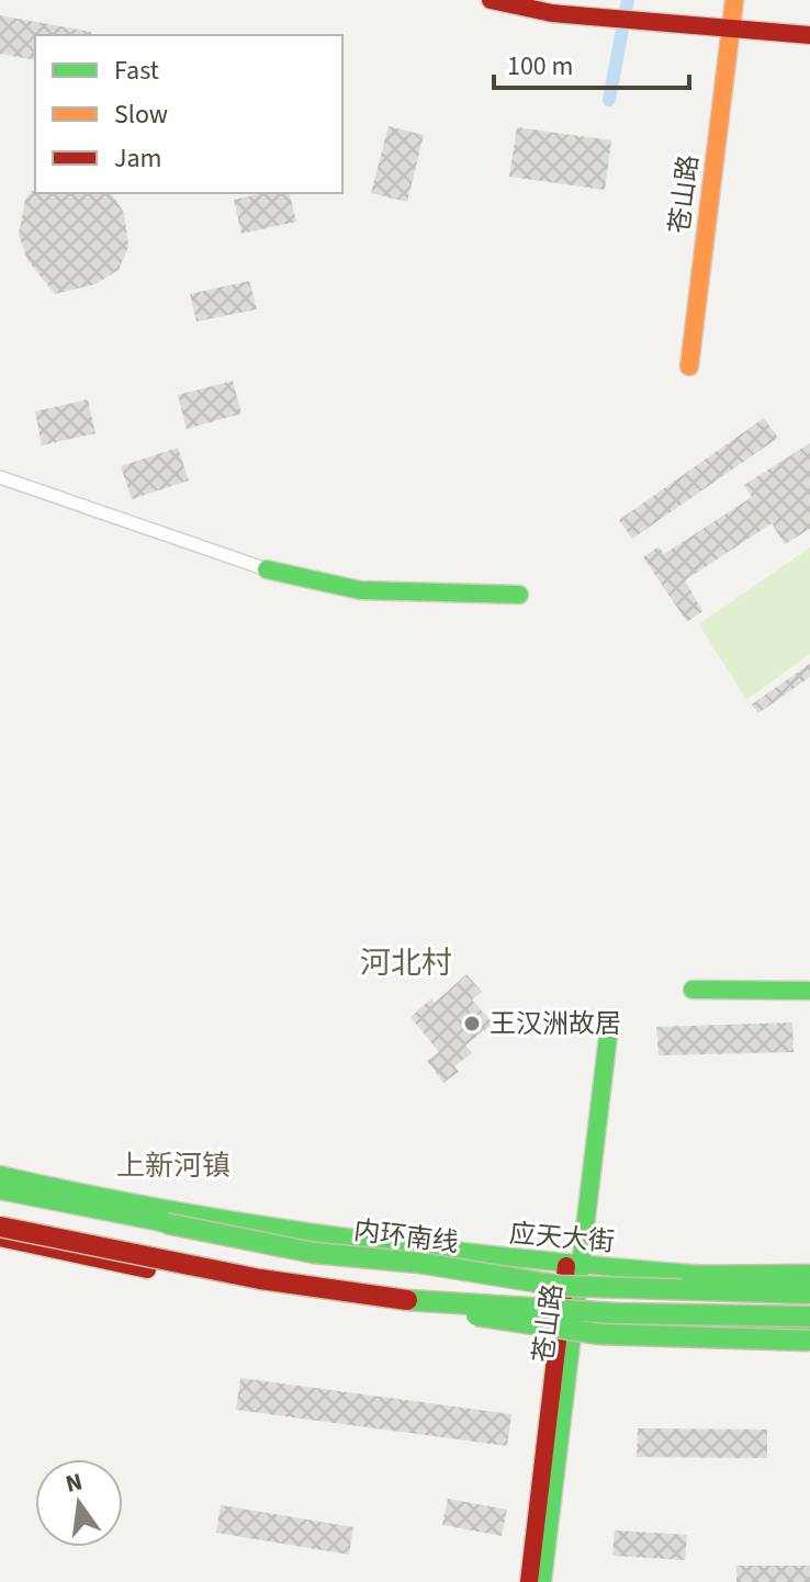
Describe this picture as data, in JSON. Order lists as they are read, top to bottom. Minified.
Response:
{"streets":{"main road":["苍山路","内环南线","应天大街"]},"crossings":[["苍山路","应天大街"]],"districts":["河北村","上新河镇"],"places":["王汉洲故居"],"legend":["Fast","Slow","Jam"],"scale_bar":"100 m","north":"top"}
